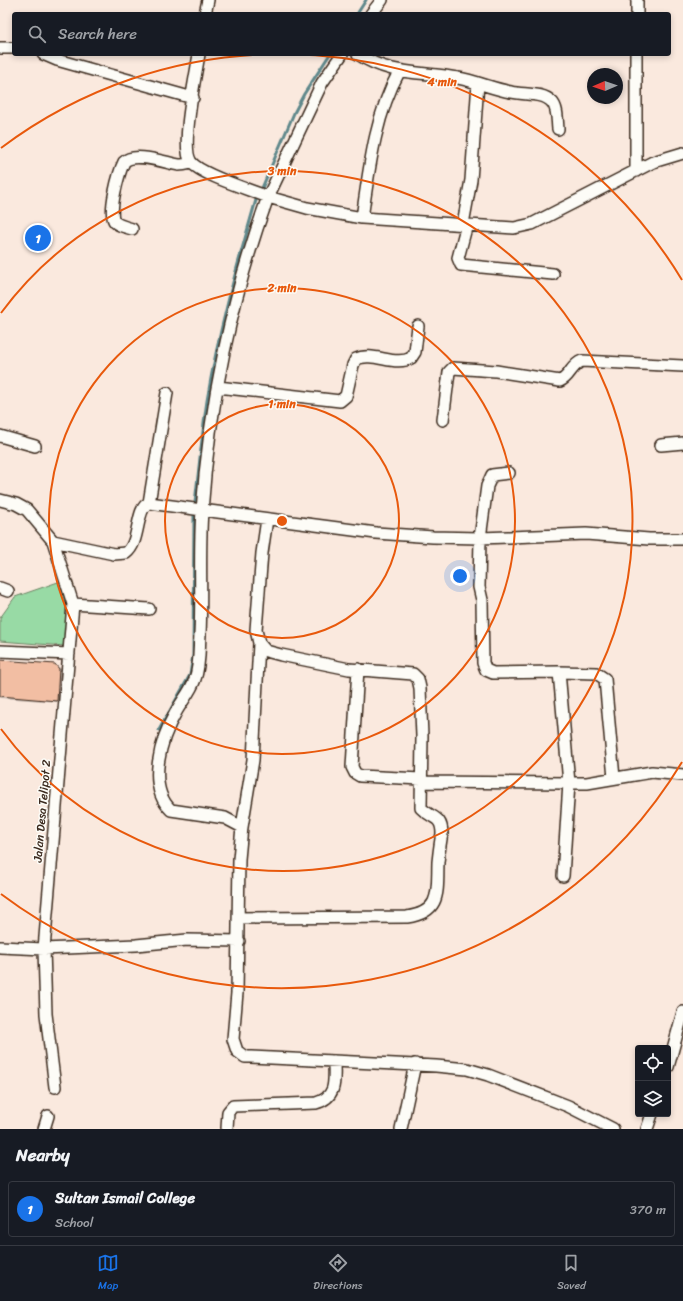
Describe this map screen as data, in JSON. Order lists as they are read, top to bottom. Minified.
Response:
{"streets":{"street":["Jalan Desa Telipot 2"]},"north":"left","page":{"search":"Search here","pins":"1","heading":"Nearby","list":[{"mark":"1","name":"Sultan Ismail College","note":"School","value":"370 m"}],"nav":["Map","Directions","Saved"]},"rings":["4 min","3 min","2 min","1 min"]}
